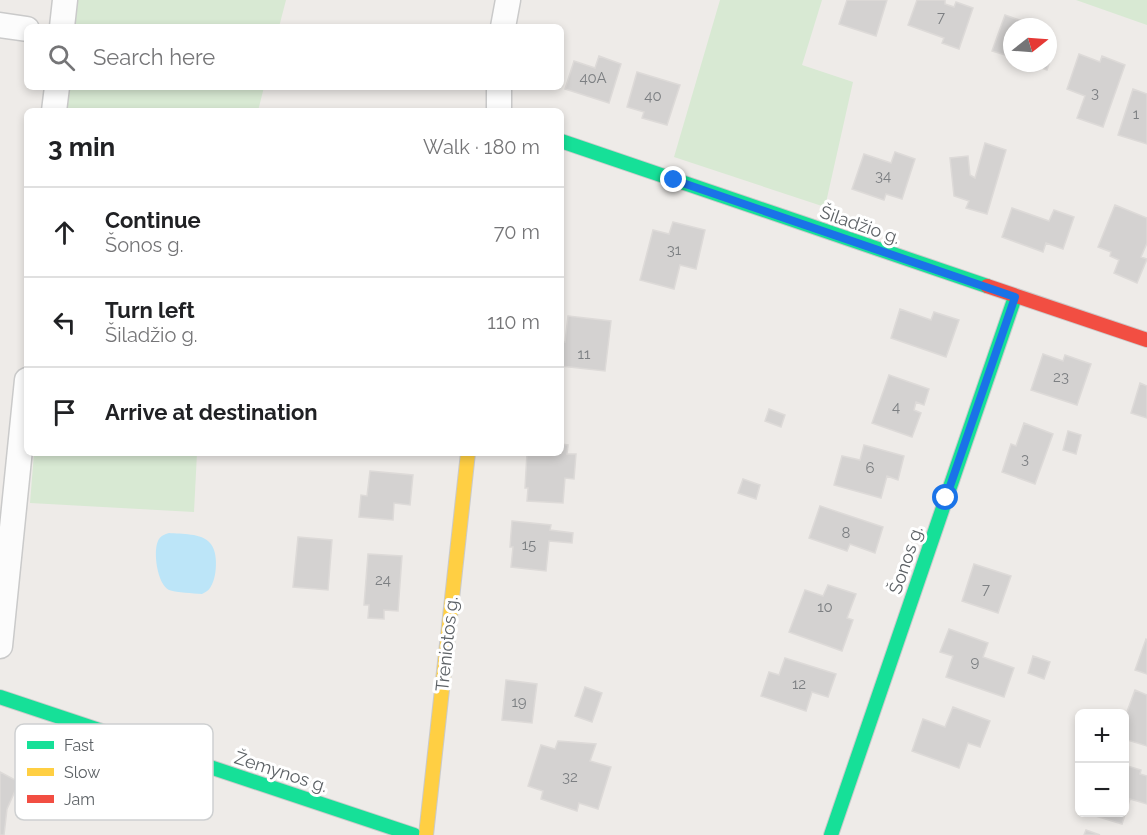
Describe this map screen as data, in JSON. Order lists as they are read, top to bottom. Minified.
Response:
{"streets":{"street":["Šiladžio g.","Šonos g.","Treniotos g.","Žemynos g."]},"crossings":[["Šiladžio g.","Šonos g."]],"house_numbers":["7","40A","3","40","1","34","31","11","23","4","3","6","8","15","24","7","10","9","12","19","32"],"legend":["Fast","Slow","Jam"],"north":"right","page":{"search":"Search here","heading":["3 min","Walk · 180 m"],"list":[["Continue","Šonos g.","70 m"],["Turn left","Šiladžio g.","110 m"],"Arrive at destination"],"map_buttons":["+","−"]}}
